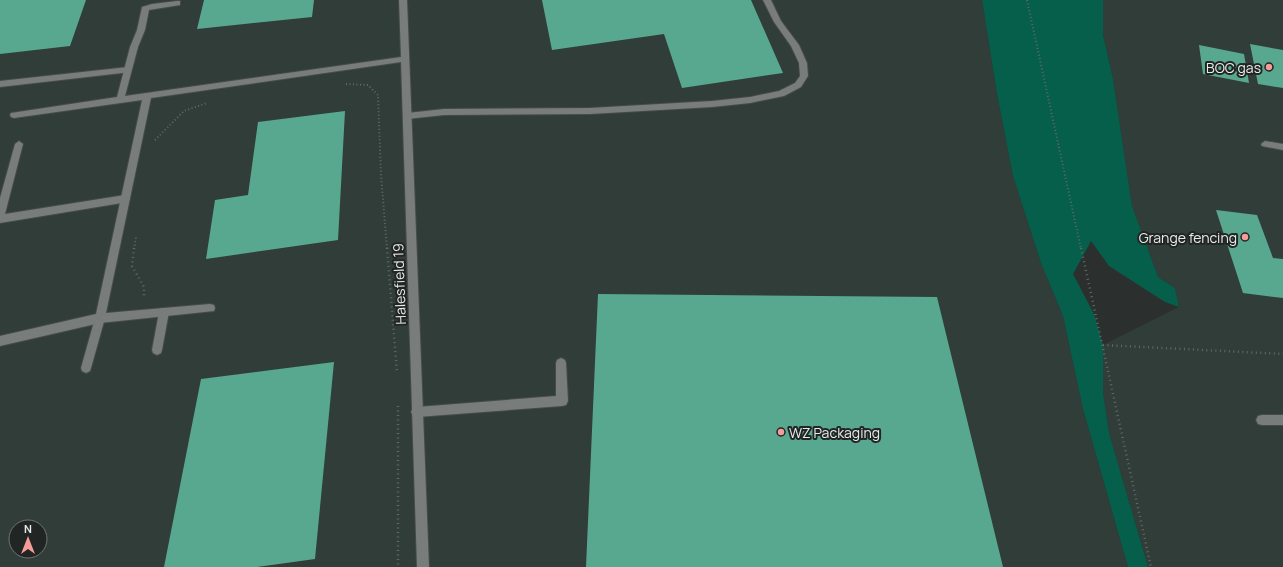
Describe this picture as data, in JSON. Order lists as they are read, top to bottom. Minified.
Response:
{"streets":{"street":["Halesfield 19"]},"places":["BOC gas","Grange fencing","WZ Packaging"],"north":"top"}
